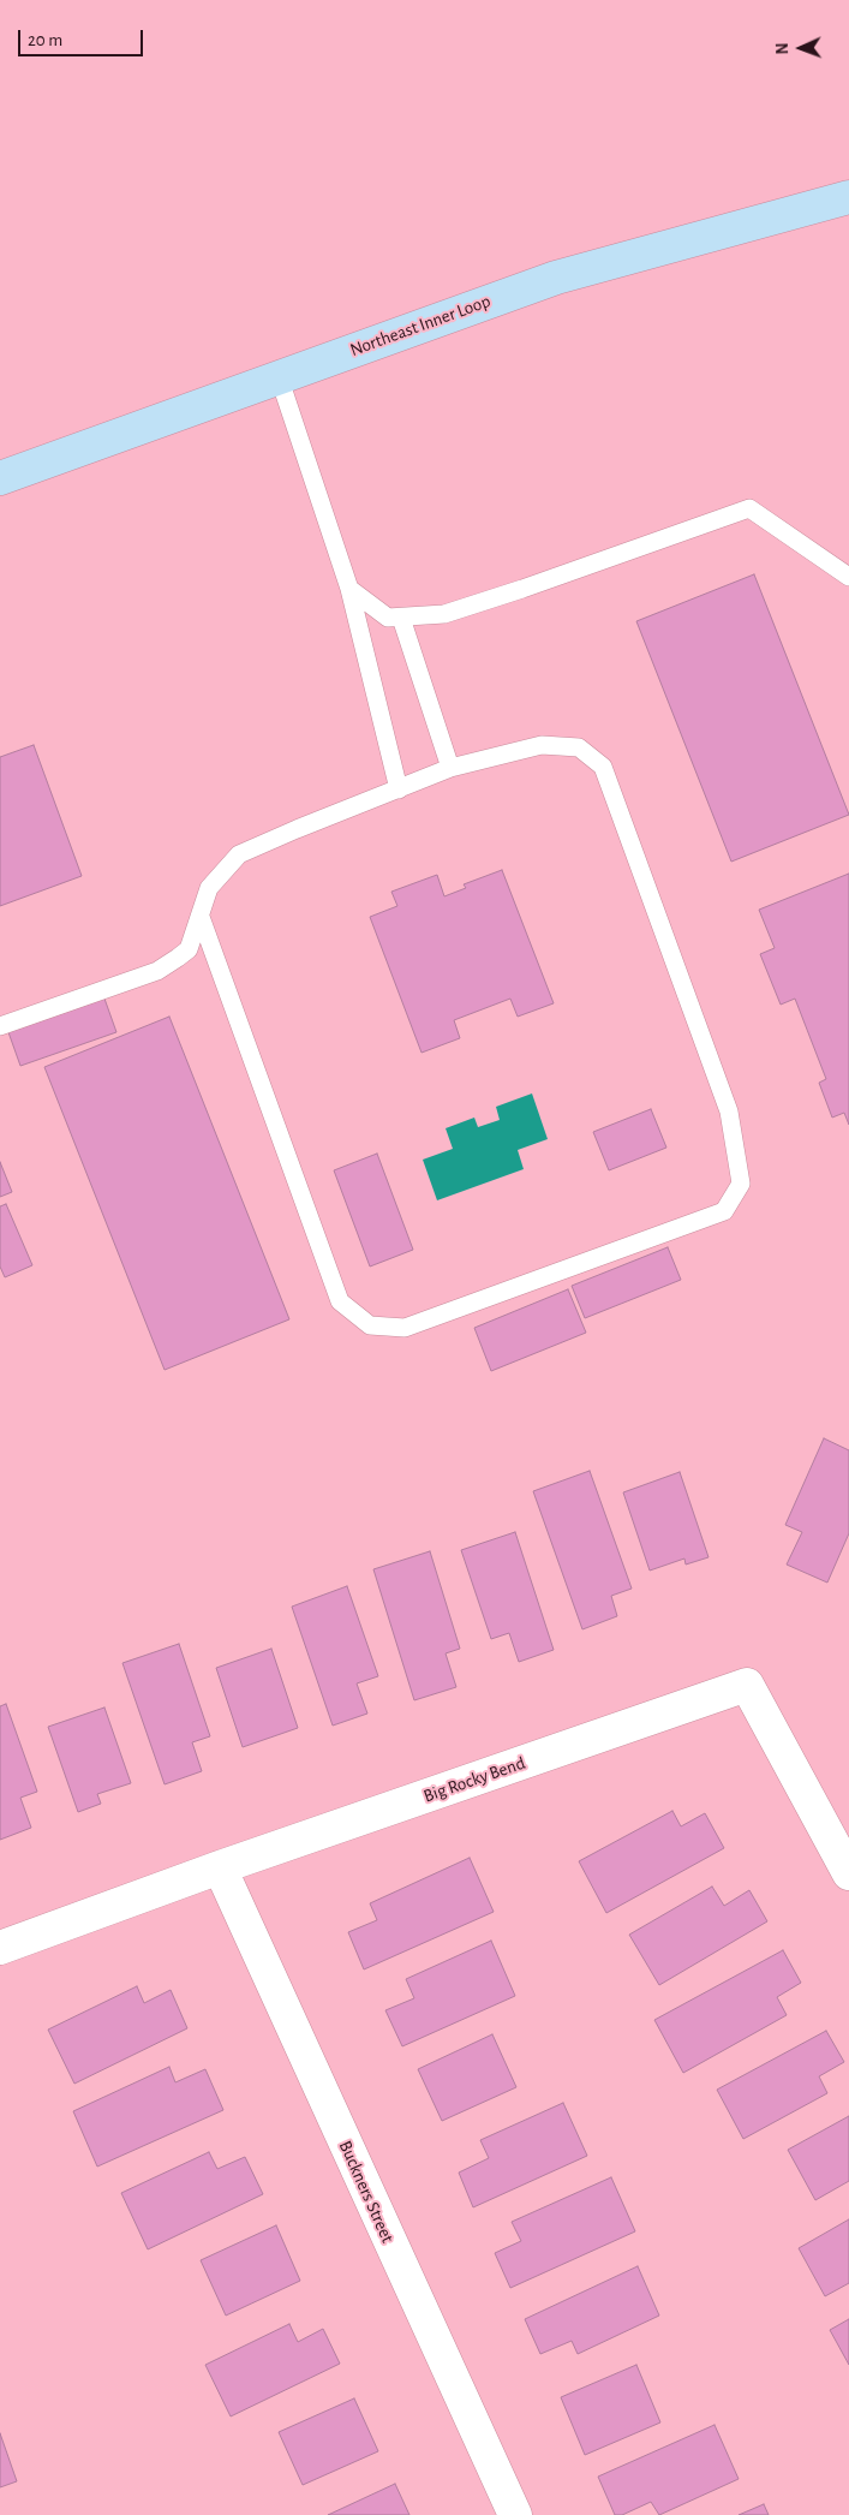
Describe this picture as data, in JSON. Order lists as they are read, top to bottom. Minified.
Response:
{"streets":{"main road":["Northeast Inner Loop"],"street":["Big Rocky Bend","Buckners Street"]},"crossings":[["Big Rocky Bend","Buckners Street"]],"scale_bar":"20 m","north":"left"}
